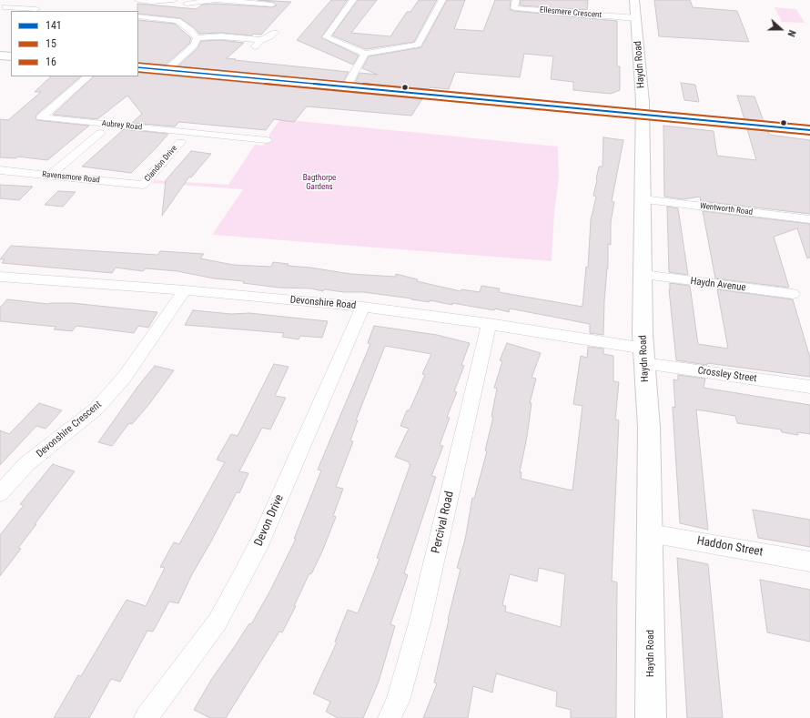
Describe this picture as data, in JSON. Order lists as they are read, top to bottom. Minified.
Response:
{"streets":{"street":["Ellesmere Crescent","Haydn Road","Aubrey Road","Clandon Drive","Ravensmore Road","Wentworth Road","Haydn Avenue","Devonshire Road","Crossley Street","Devonshire Crescent","Devon Drive","Percival Road","Haddon Street"]},"crossings":[["Ellesmere Crescent","Haydn Road"],["Haydn Road","Wentworth Road"],["Haydn Road","Haydn Avenue"],["Haydn Road","Devonshire Road"],["Haydn Road","Crossley Street"],["Haydn Road","Haddon Street"],["Clandon Drive","Ravensmore Road"],["Devonshire Road","Crossley Street"],["Devonshire Road","Devonshire Crescent"],["Devonshire Road","Devon Drive"],["Devonshire Road","Percival Road"]],"parks":["Bagthorpe Gardens"],"lines":["transit line 16","transit line 141","transit line 15"],"legend":["141","15","16"],"north":"right"}
